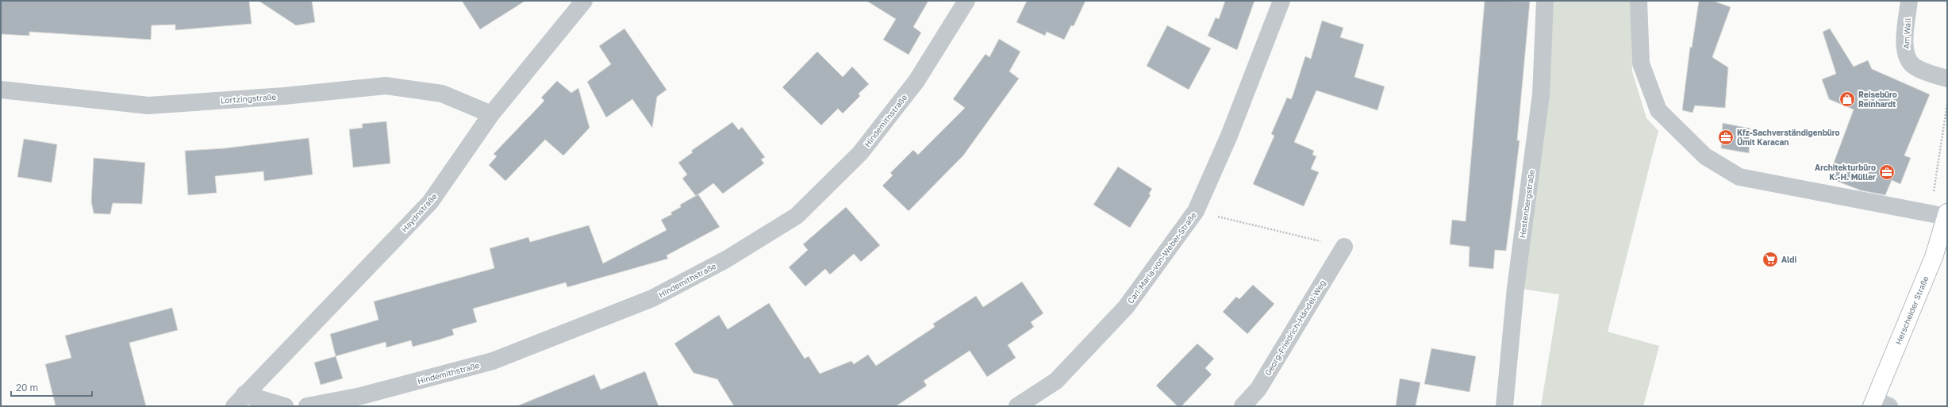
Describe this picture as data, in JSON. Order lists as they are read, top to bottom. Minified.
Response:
{"streets":{"main road":["Herscheider Straße"],"street":["Am Wall","Lortzingstraße","Hindemithstraße","Hestenbergstraße","Haydnstraße","Carl-Maria-von-Weber-Straße","Georg-Friedrich-Händel-Weg"]},"crossings":[["Lortzingstraße","Haydnstraße"]],"places":{"shop":["Reisebüro Reinhardt"],"office":["Kfz-Sachverständigenbüro Ümit Karacan","Architekturbüro K.-H. Müller"],"supermarket":["Aldi"]},"scale_bar":"20 m"}
